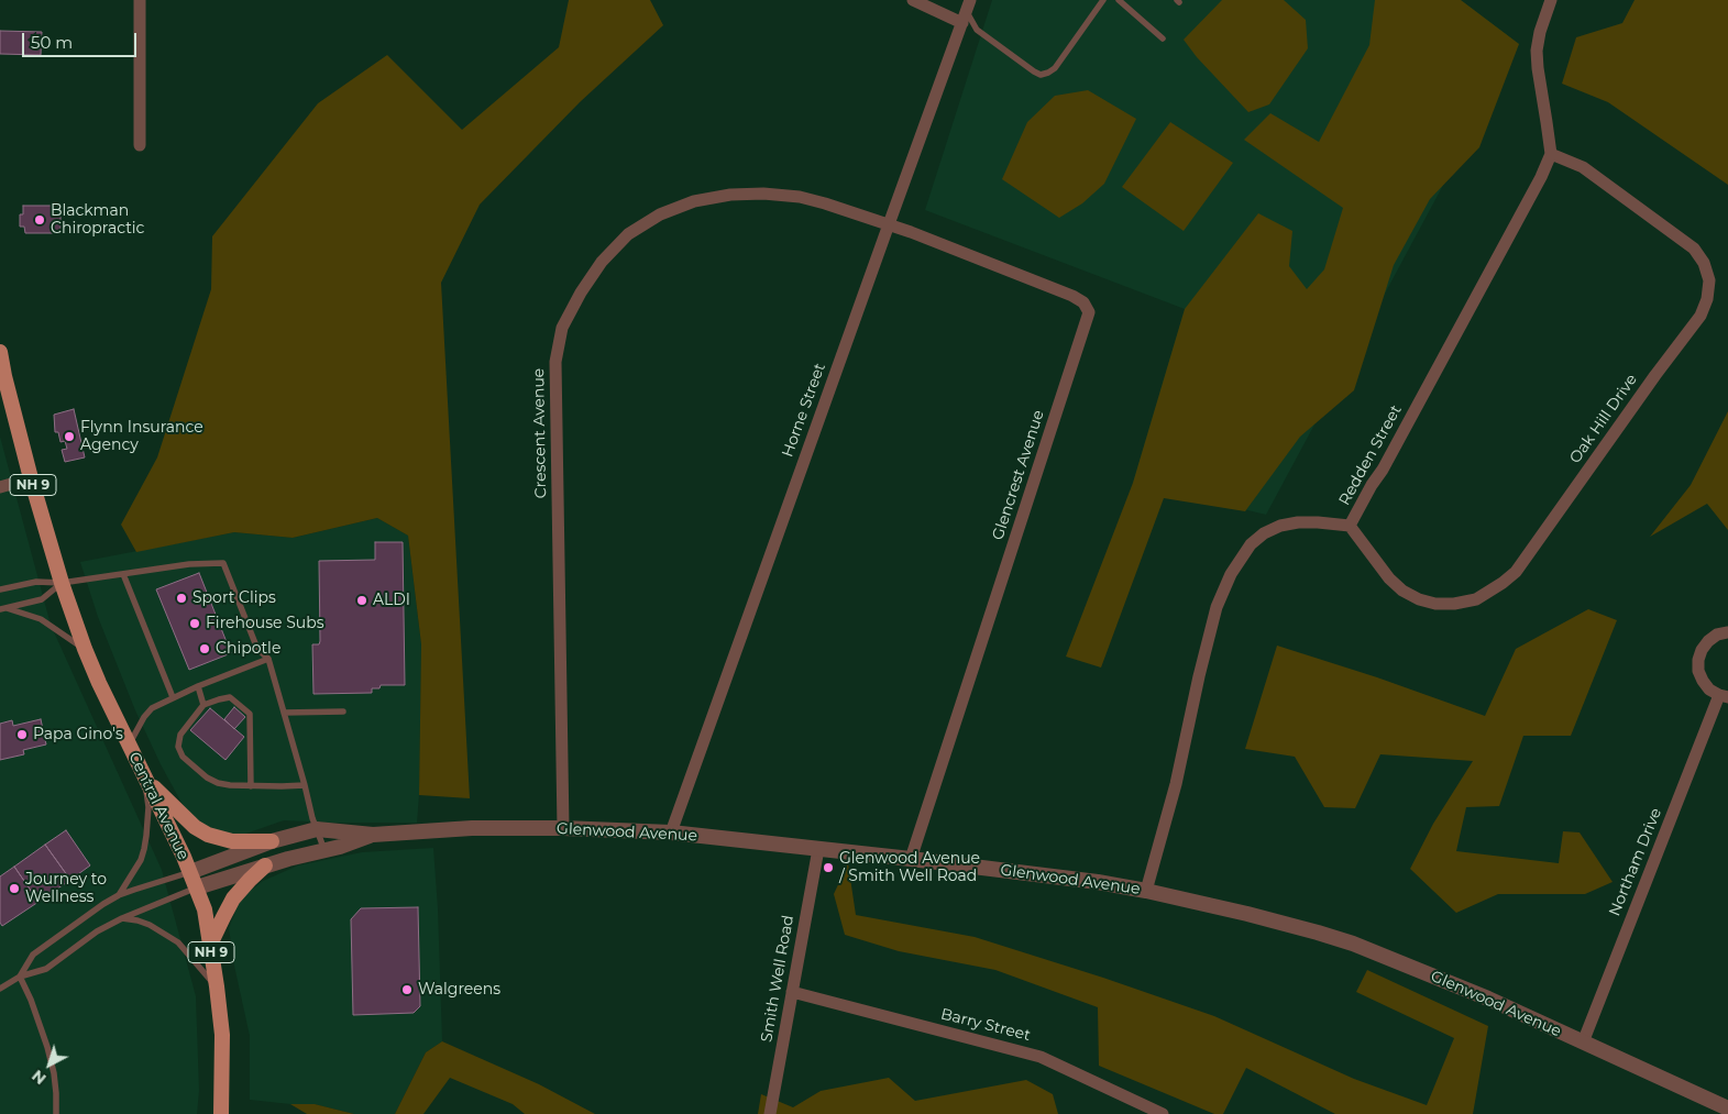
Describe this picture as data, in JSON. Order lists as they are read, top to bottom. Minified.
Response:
{"streets":{"main road":["NH 9","Central Avenue"],"street":["Horne Street","Oak Hill Drive","Crescent Avenue","Redden Street","Glencrest Avenue","Glenwood Avenue","Northam Drive","Smith Well Road","Barry Street"]},"crossings":[["Horne Street","Crescent Avenue"],["Horne Street","Glencrest Avenue"],["Horne Street","Glenwood Avenue"],["Oak Hill Drive","Redden Street"],["Crescent Avenue","Glencrest Avenue"],["Crescent Avenue","Glenwood Avenue"],["Redden Street","Glenwood Avenue"],["Glencrest Avenue","Glenwood Avenue"],["Central Avenue","Glenwood Avenue"],["Glenwood Avenue","Northam Drive"],["Glenwood Avenue","Smith Well Road"],["Smith Well Road","Barry Street"]],"places":["Blackman Chiropractic","Flynn Insurance Agency","Sport Clips","ALDI","Firehouse Subs","Chipotle","Papa Gino's","Glenwood Avenue / Smith Well Road","Journey to Wellness","Walgreens"],"scale_bar":"50 m","north":"bottom left"}
